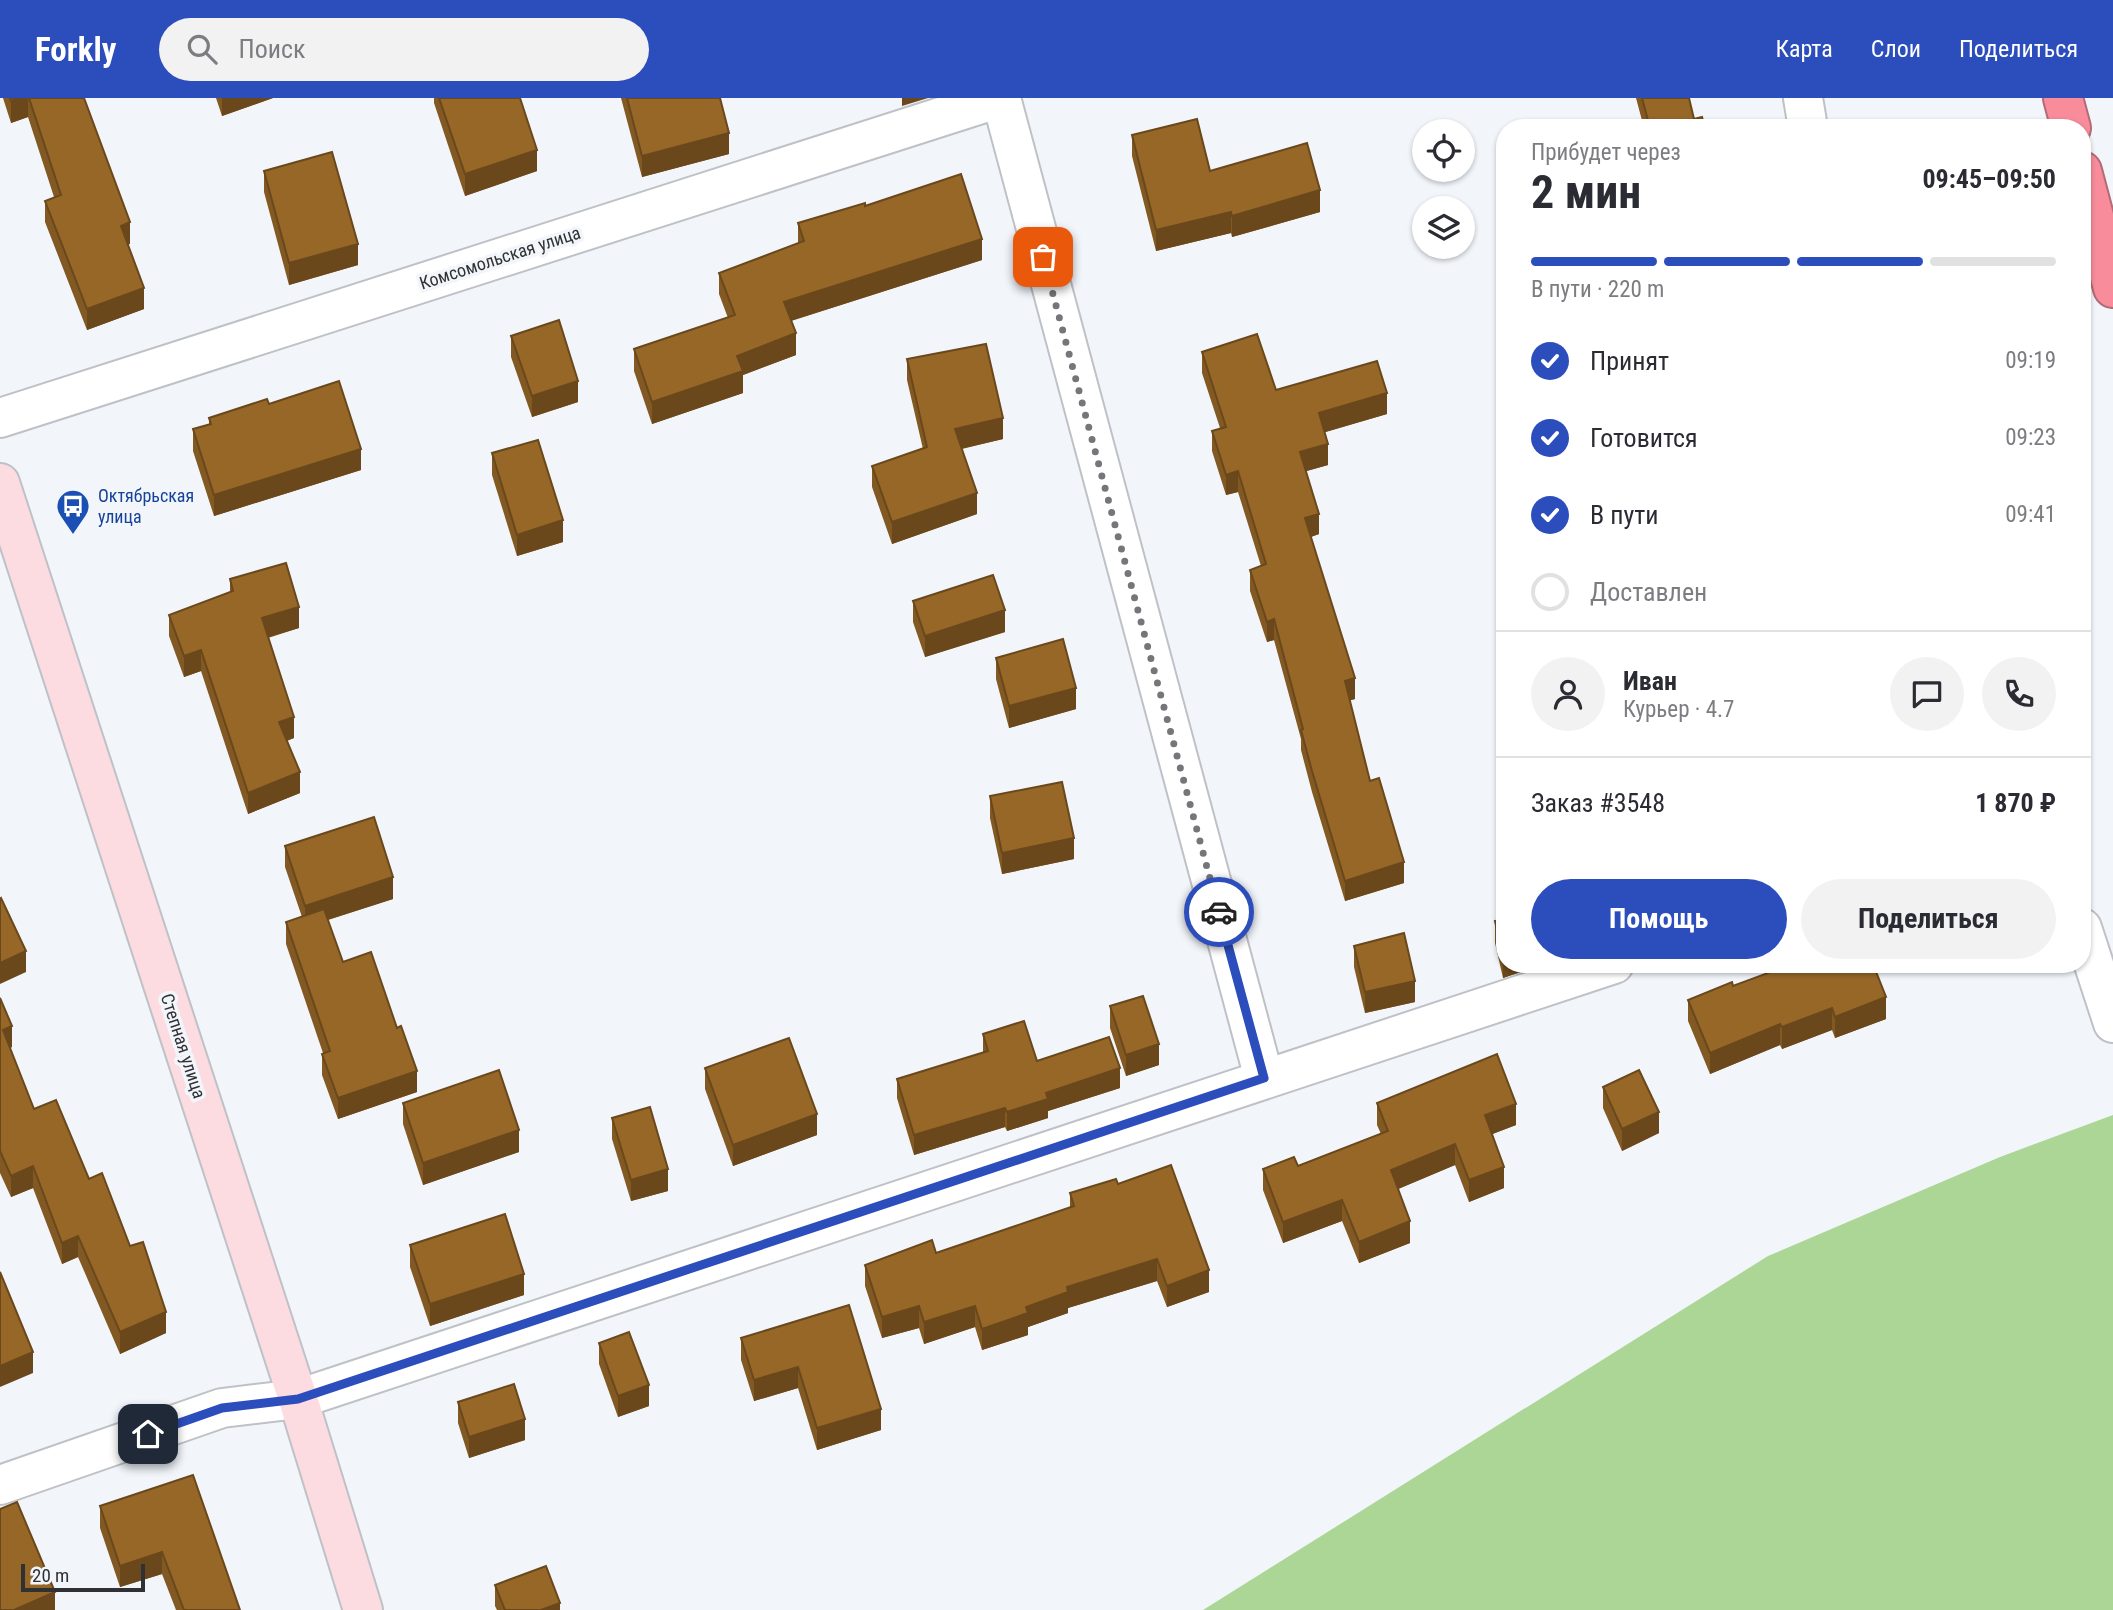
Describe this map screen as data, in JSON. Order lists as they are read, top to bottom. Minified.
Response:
{"streets":{"main road":["Степная улица"],"street":["Комсомольская улица"]},"places":{"bus stop":["Октябрьская улица"]},"scale_bar":"20 m","page":{"header":"Forkly","search":"Поиск","nav":["Карта","Слои","Поделиться"],"heading":["2 мин","Прибудет через","09:45–09:50"],"panel":["Иван","Курьер · 4.7","Заказ #3548","1 870 ₽"],"bar":"В пути · 220 m","list":[["Принят","09:19"],["Готовится","09:23"],["В пути","09:41"],"Доставлен"],"buttons":["Помощь","Поделиться"],"scale":"20 m"}}
